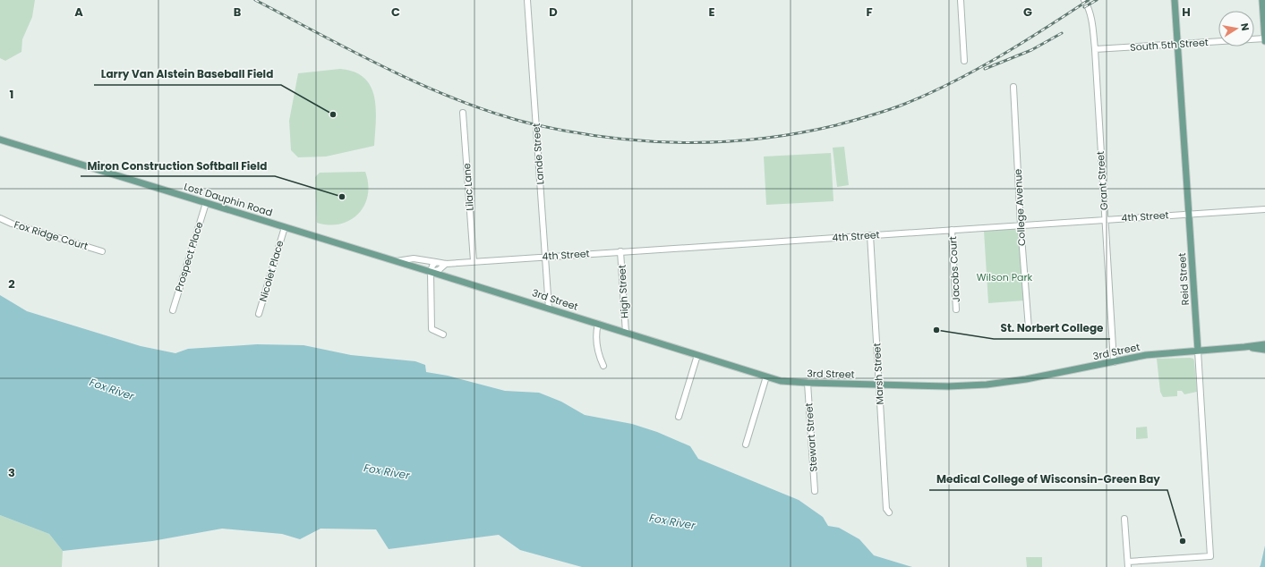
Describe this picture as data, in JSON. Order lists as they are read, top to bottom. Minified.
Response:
{"streets":{"main road":["Lost Dauphin Road","Reid Street","3rd Street"],"street":["South 5th Street","Lande Street","Grant Street","Lilac Lane","College Avenue","4th Street","Fox Ridge Court","Prospect Place","Jacobs Court","Nicolet Place","High Street","Marsh Street","Stewart Street"]},"crossings":[["South 5th Street","Grant Street"],["South 5th Street","Reid Street"],["Lande Street","4th Street"],["Lande Street","3rd Street"],["Grant Street","4th Street"],["Grant Street","3rd Street"],["Lilac Lane","4th Street"],["Lost Dauphin Road","4th Street"],["Lost Dauphin Road","Prospect Place"],["Lost Dauphin Road","Nicolet Place"],["Lost Dauphin Road","3rd Street"],["College Avenue","4th Street"],["4th Street","Jacobs Court"],["4th Street","Reid Street"],["4th Street","High Street"],["4th Street","3rd Street"],["4th Street","Marsh Street"],["Reid Street","3rd Street"],["High Street","3rd Street"],["3rd Street","Marsh Street"],["3rd Street","Stewart Street"]],"water":["Fox River"],"parks":["Wilson Park"],"places":["Larry Van Alstein Baseball Field","Miron Construction Softball Field","St. Norbert College","Medical College of Wisconsin-Green Bay"],"north":"right","grid":{"columns":["A","B","C","D","E","F","G","H"],"rows":["1","2","3"]}}
